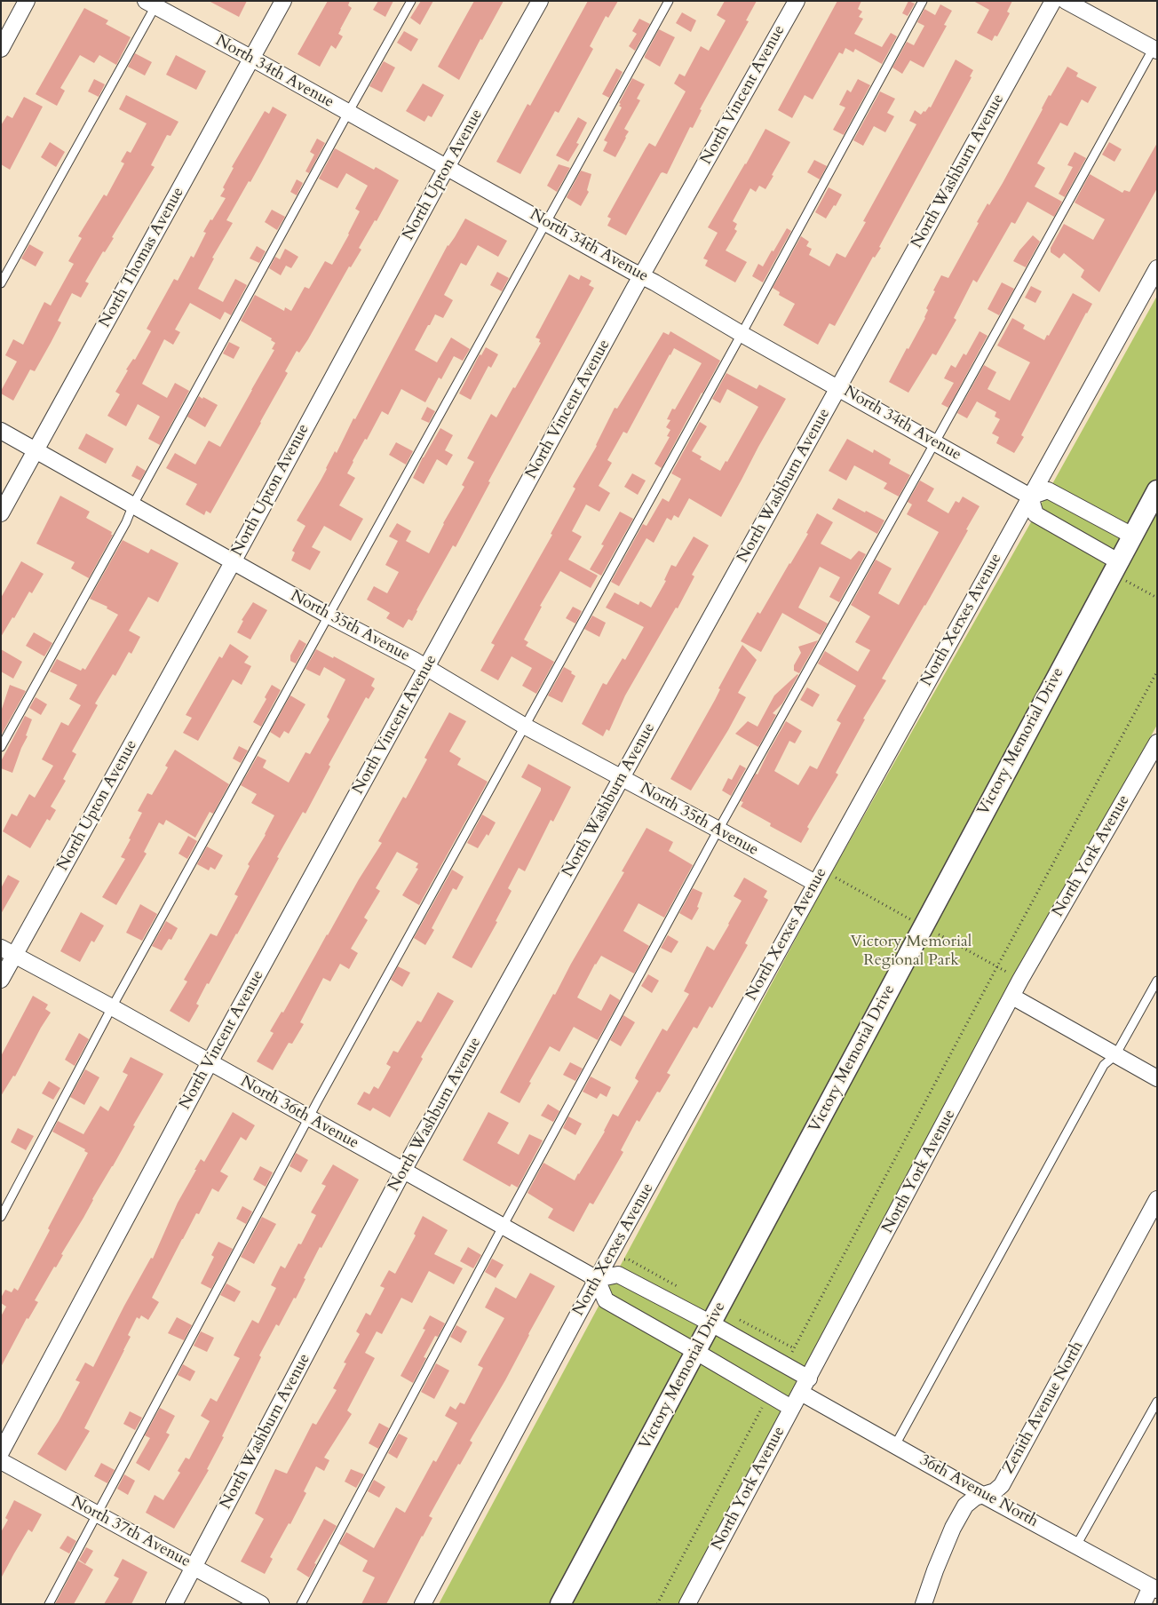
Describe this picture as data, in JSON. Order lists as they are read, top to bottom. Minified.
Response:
{"streets":{"street":["North 34th Avenue","North Vincent Avenue","North Washburn Avenue","North Upton Avenue","North Thomas Avenue","North Xerxes Avenue","North 35th Avenue","Victory Memorial Drive","North York Avenue","North 36th Avenue","Zenith Avenue North","36th Avenue North","North 37th Avenue"]},"crossings":[["North 34th Avenue","North Vincent Avenue"],["North 34th Avenue","North Washburn Avenue"],["North 34th Avenue","North Upton Avenue"],["North 34th Avenue","North Thomas Avenue"],["North 34th Avenue","North Xerxes Avenue"],["North Vincent Avenue","North 35th Avenue"],["North Vincent Avenue","North 36th Avenue"],["North Washburn Avenue","North 35th Avenue"],["North Washburn Avenue","North 36th Avenue"],["North Washburn Avenue","North 37th Avenue"],["North Upton Avenue","North 35th Avenue"],["North Upton Avenue","North 36th Avenue"],["North Thomas Avenue","North 35th Avenue"],["North Xerxes Avenue","North 35th Avenue"],["North Xerxes Avenue","North 36th Avenue"],["North York Avenue","36th Avenue North"],["Zenith Avenue North","36th Avenue North"]],"parks":["Victory Memorial Regional Park"]}
